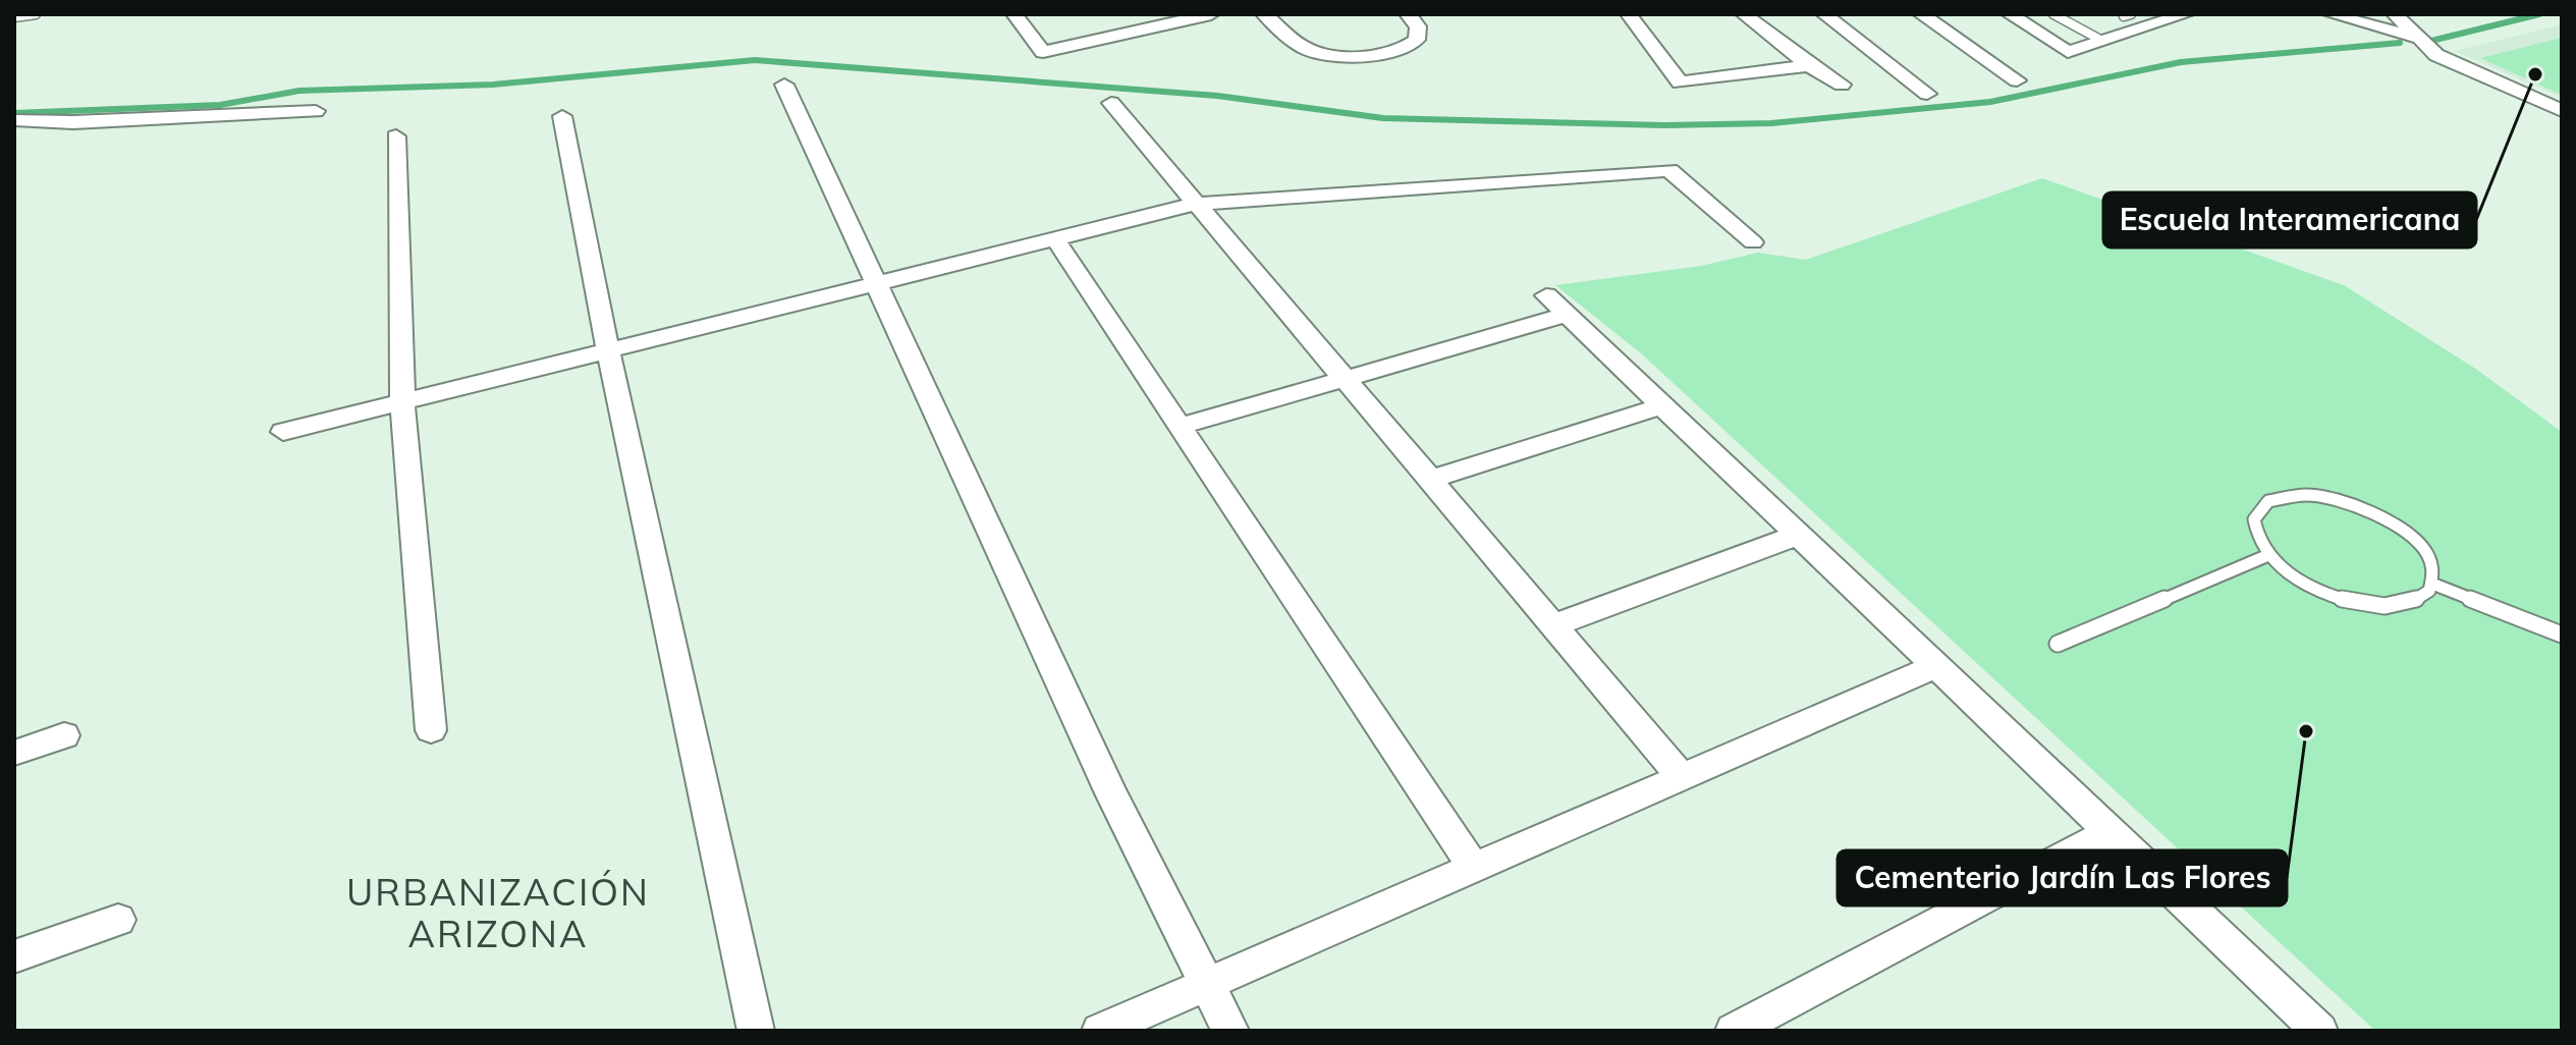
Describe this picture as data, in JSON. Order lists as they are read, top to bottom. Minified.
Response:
{"districts":["URBANIZACIÓN ARIZONA"],"places":["Escuela Interamericana","Cementerio Jardín Las Flores"]}
